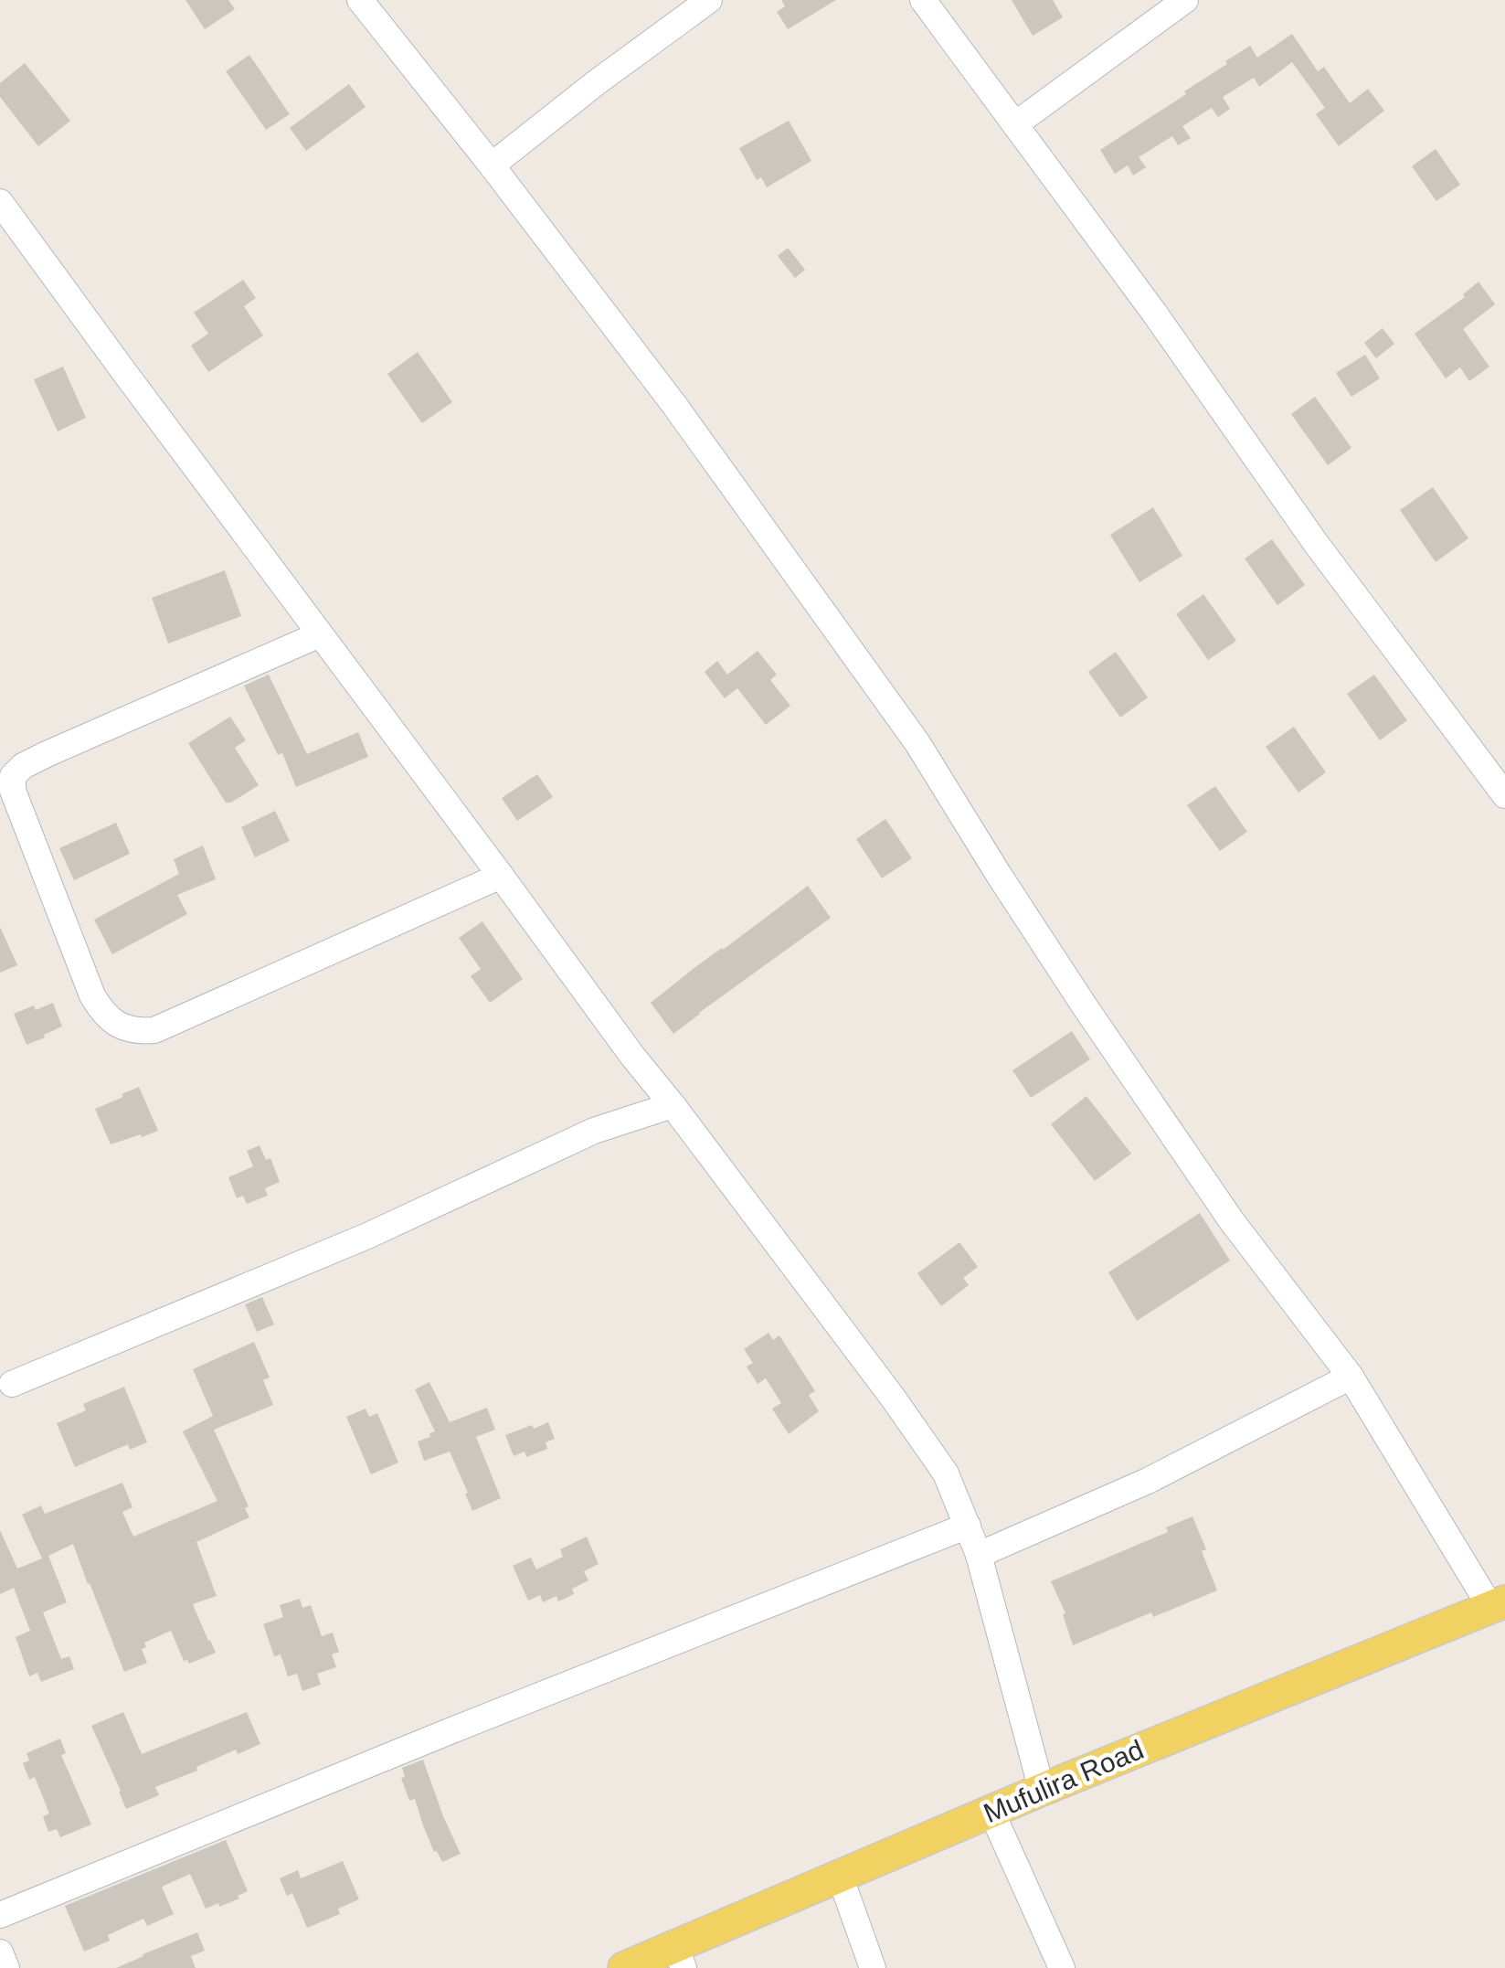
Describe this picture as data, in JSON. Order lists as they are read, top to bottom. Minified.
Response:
{"streets":{"main road":["Mufulira Road"]}}
